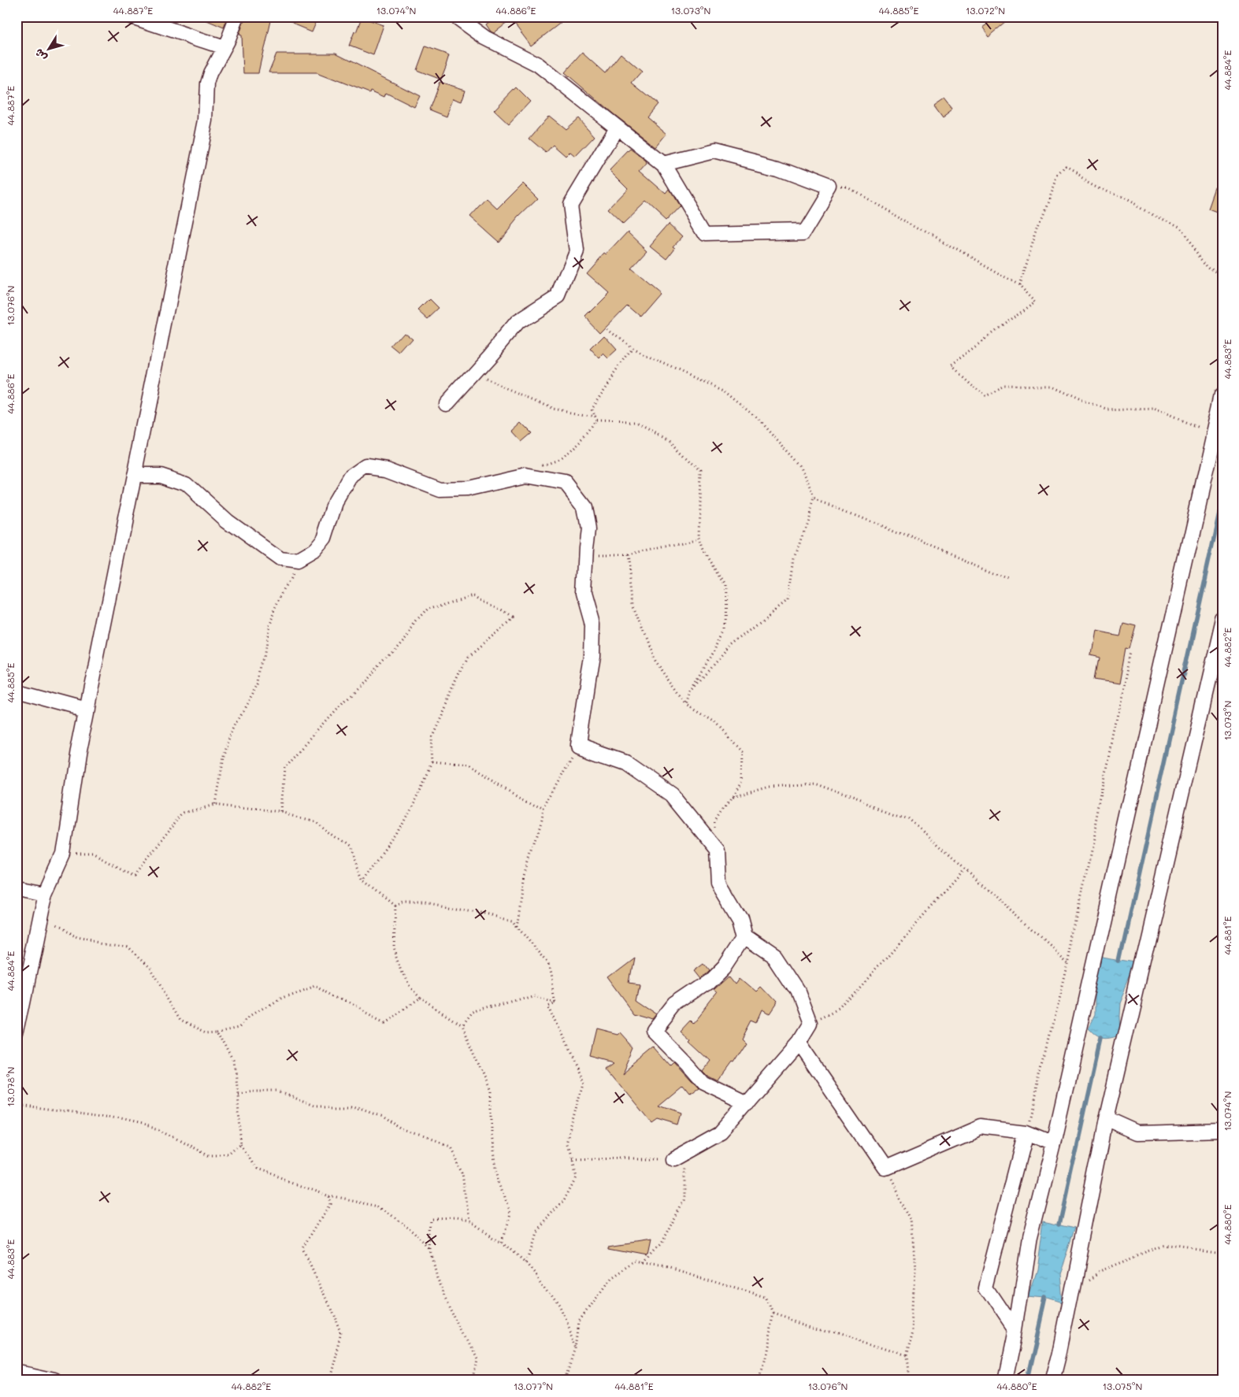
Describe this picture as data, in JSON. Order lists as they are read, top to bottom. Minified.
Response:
{"north":"bottom left","coordinates":["44.887°E","13.074°N","44.886°E","13.073°N","44.885°E","13.072°N","44.884°E","13.076°N","44.883°E","44.882°E","44.881°E","13.078°N","44.880°E","13.077°N","13.075°N"]}
